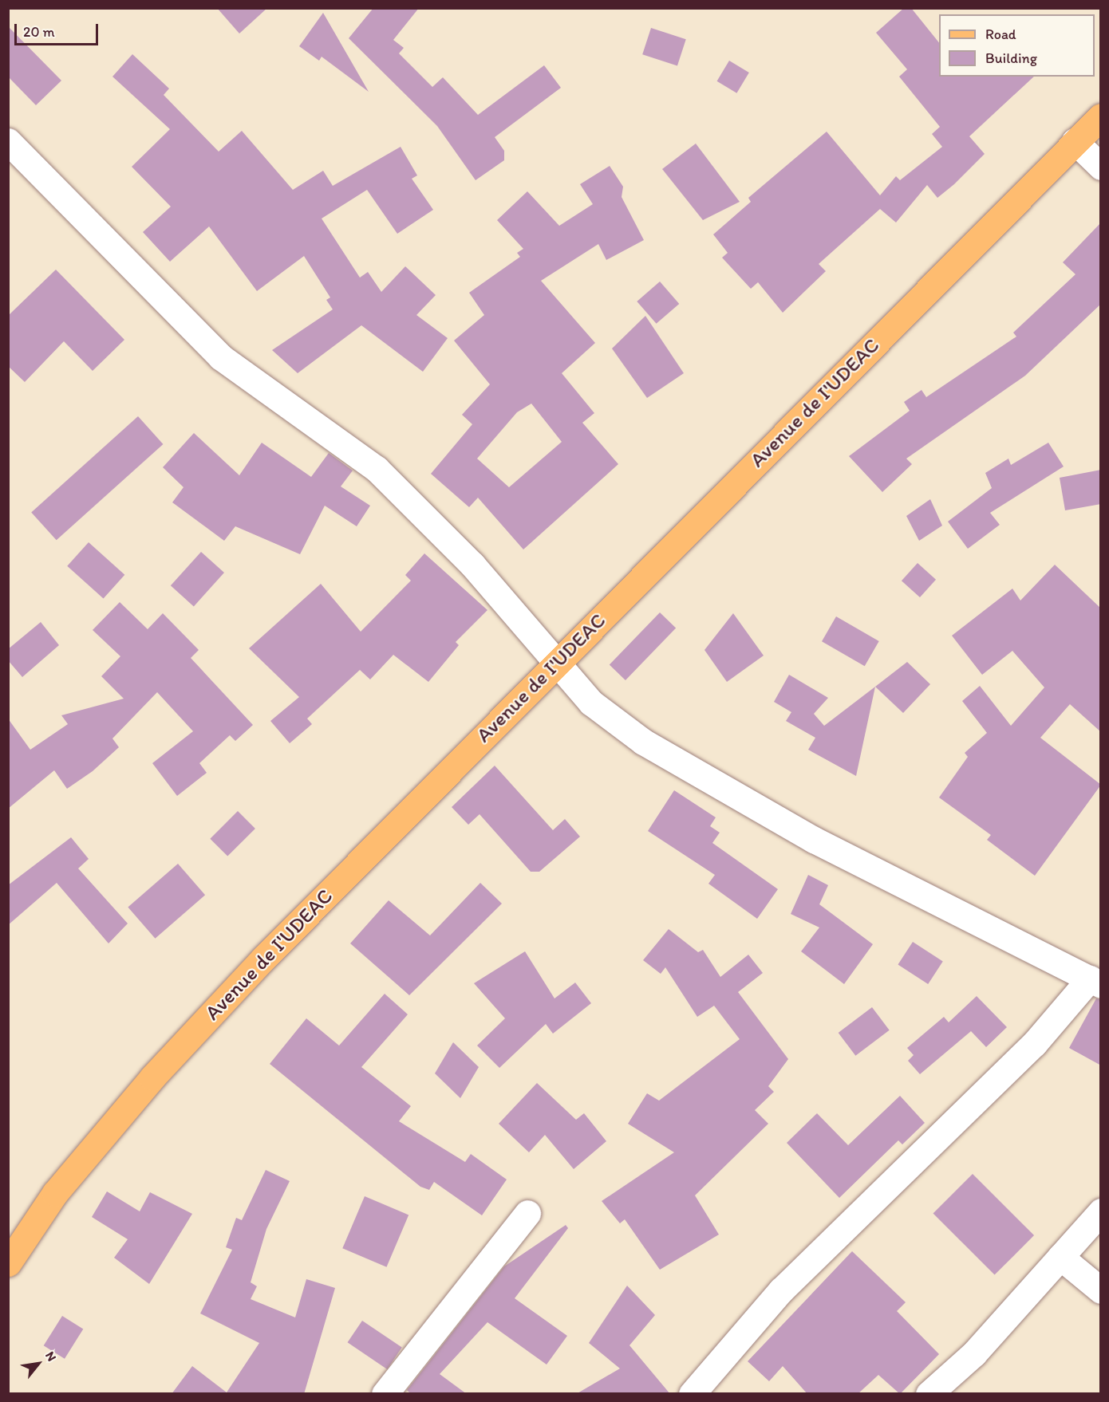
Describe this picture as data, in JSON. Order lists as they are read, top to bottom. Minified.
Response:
{"streets":{"main road":["Avenue de I'UDEAC"]},"legend":["Road","Building"],"scale_bar":"20 m","north":"top right"}
